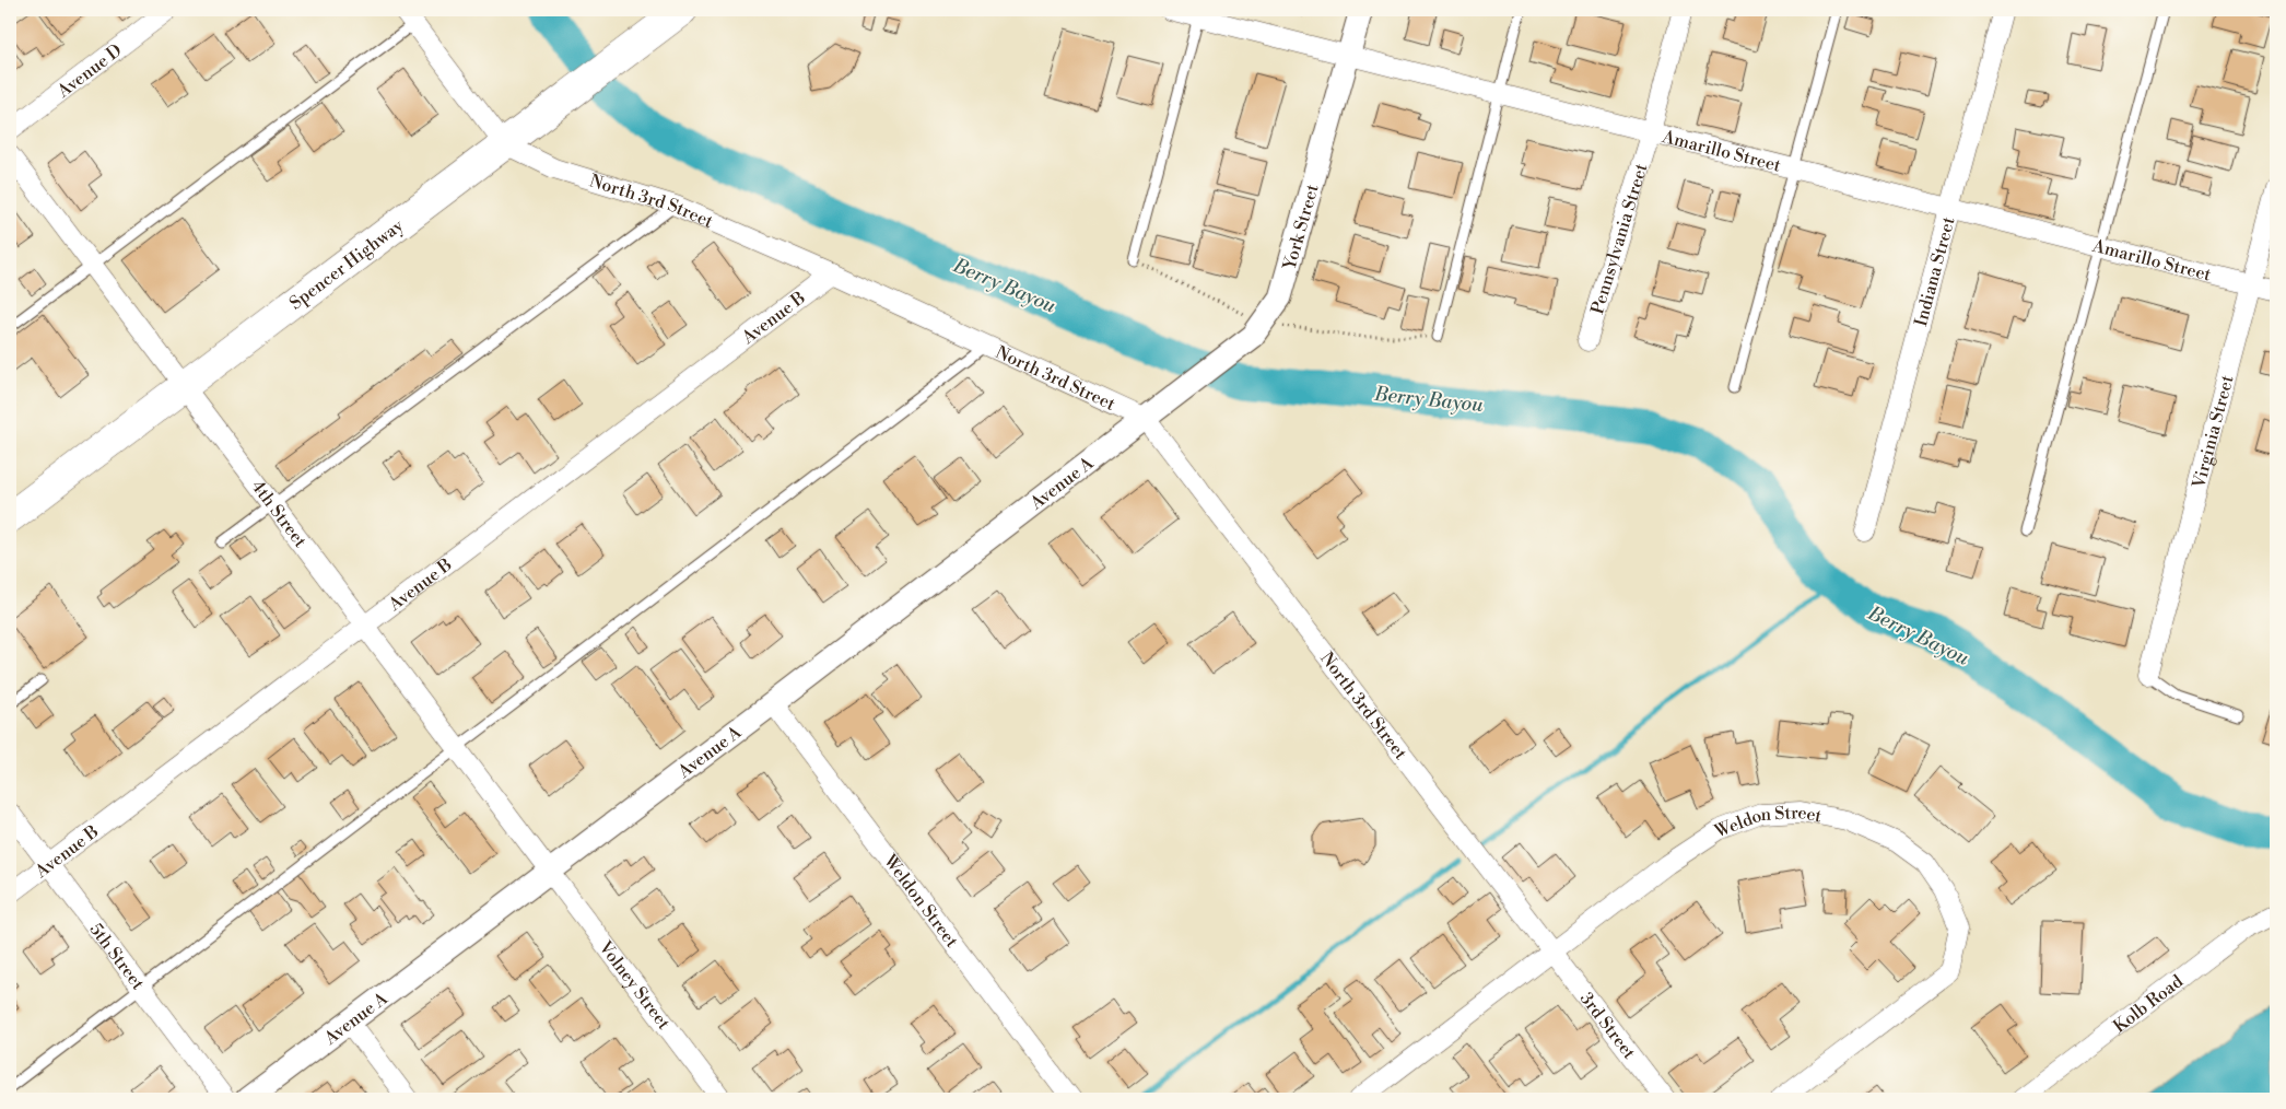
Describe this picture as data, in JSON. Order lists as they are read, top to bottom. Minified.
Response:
{"streets":{"main road":["Spencer Highway"],"street":["Avenue D","Amarillo Street","North 3rd Street","York Street","Pennsylvania Street","Indiana Street","Avenue B","Virginia Street","Avenue A","4th Street","Weldon Street","5th Street","Volney Street","Kolb Road","3rd Street"]},"crossings":[["Amarillo Street","York Street"],["Amarillo Street","Pennsylvania Street"],["Amarillo Street","Indiana Street"],["Amarillo Street","Virginia Street"],["North 3rd Street","Spencer Highway"],["North 3rd Street","Avenue B"],["North 3rd Street","Avenue A"],["North 3rd Street","Weldon Street"],["North 3rd Street","3rd Street"],["York Street","Avenue A"],["Spencer Highway","4th Street"],["Avenue B","4th Street"],["Avenue B","5th Street"],["Avenue A","4th Street"],["Avenue A","Weldon Street"],["Avenue A","Volney Street"],["4th Street","Volney Street"],["Weldon Street","3rd Street"]],"water":["Berry Bayou"]}
